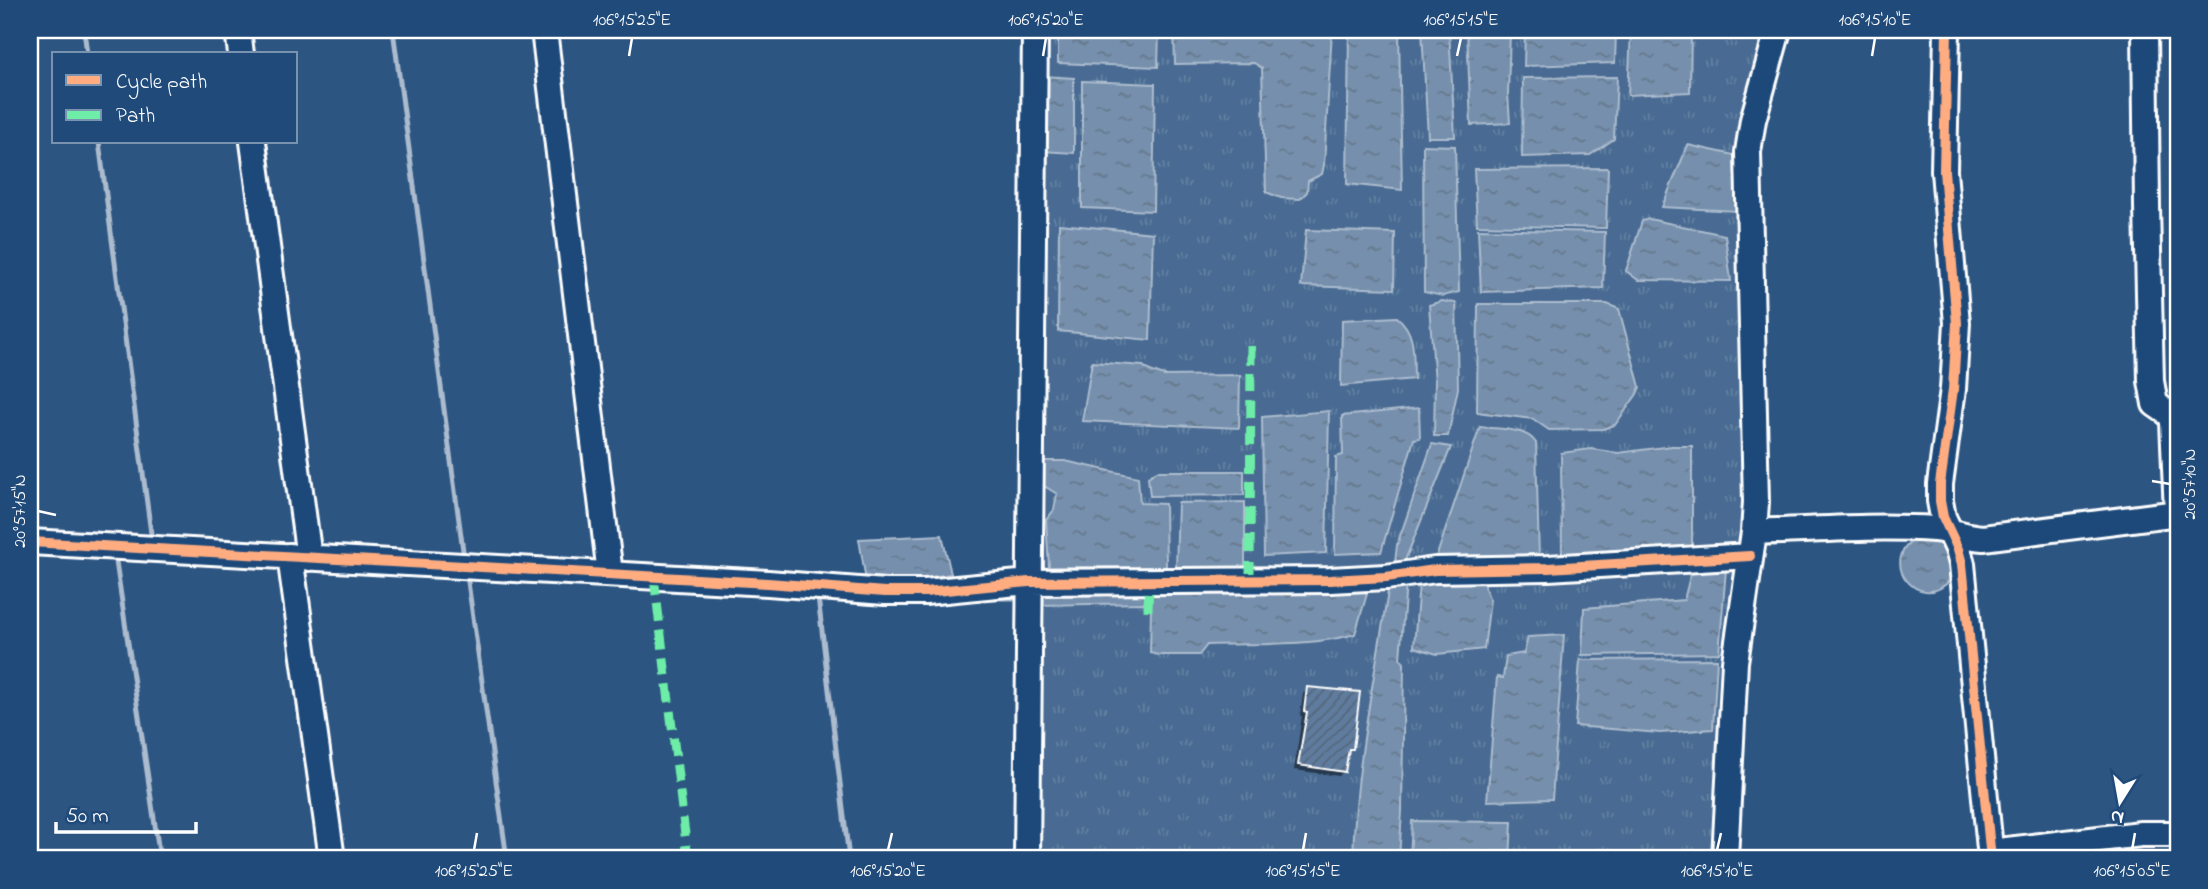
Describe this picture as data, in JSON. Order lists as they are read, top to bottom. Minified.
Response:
{"legend":["Cycle path","Path"],"scale_bar":"50 m","north":"bottom","coordinates":["106°15'25\"E","106°15'20\"E","106°15'15\"E","106°15'10\"E","20°57'10\"N","20°57'15\"N","106°15'05\"E"]}
